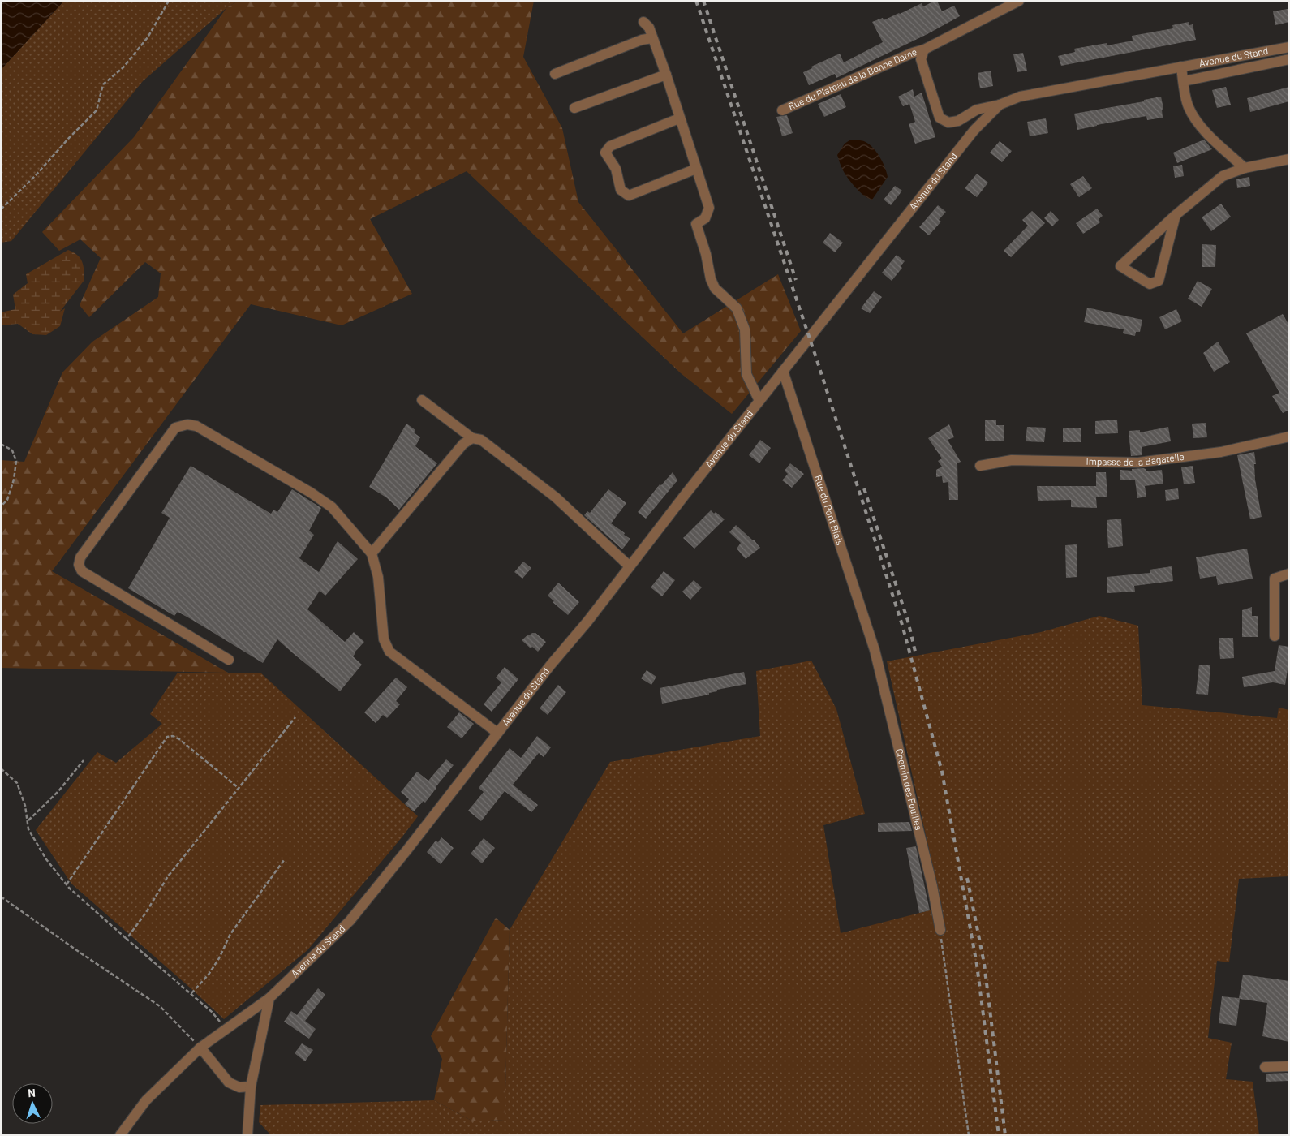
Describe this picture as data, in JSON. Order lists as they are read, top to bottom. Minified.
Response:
{"streets":{"street":["Avenue du Stand","Rue du Plateau de la Bonne Dame","Impasse de la Bagatelle","Rue du Pont Biais","Chemin des Fouilles"]},"crossings":[["Avenue du Stand","Rue du Plateau de la Bonne Dame"],["Avenue du Stand","Rue du Pont Biais"],["Rue du Pont Biais","Chemin des Fouilles"]],"north":"top"}
